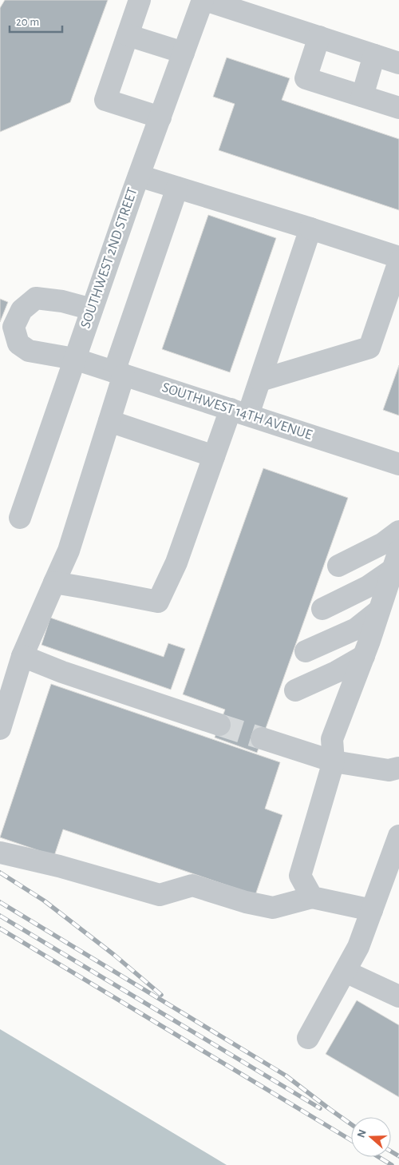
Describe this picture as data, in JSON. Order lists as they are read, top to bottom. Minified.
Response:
{"streets":{"street":["SOUTHWEST 2ND STREET","SOUTHWEST 14TH AVENUE"]},"crossings":[["SOUTHWEST 2ND STREET","SOUTHWEST 14TH AVENUE"]],"scale_bar":"20 m","north":"left"}
